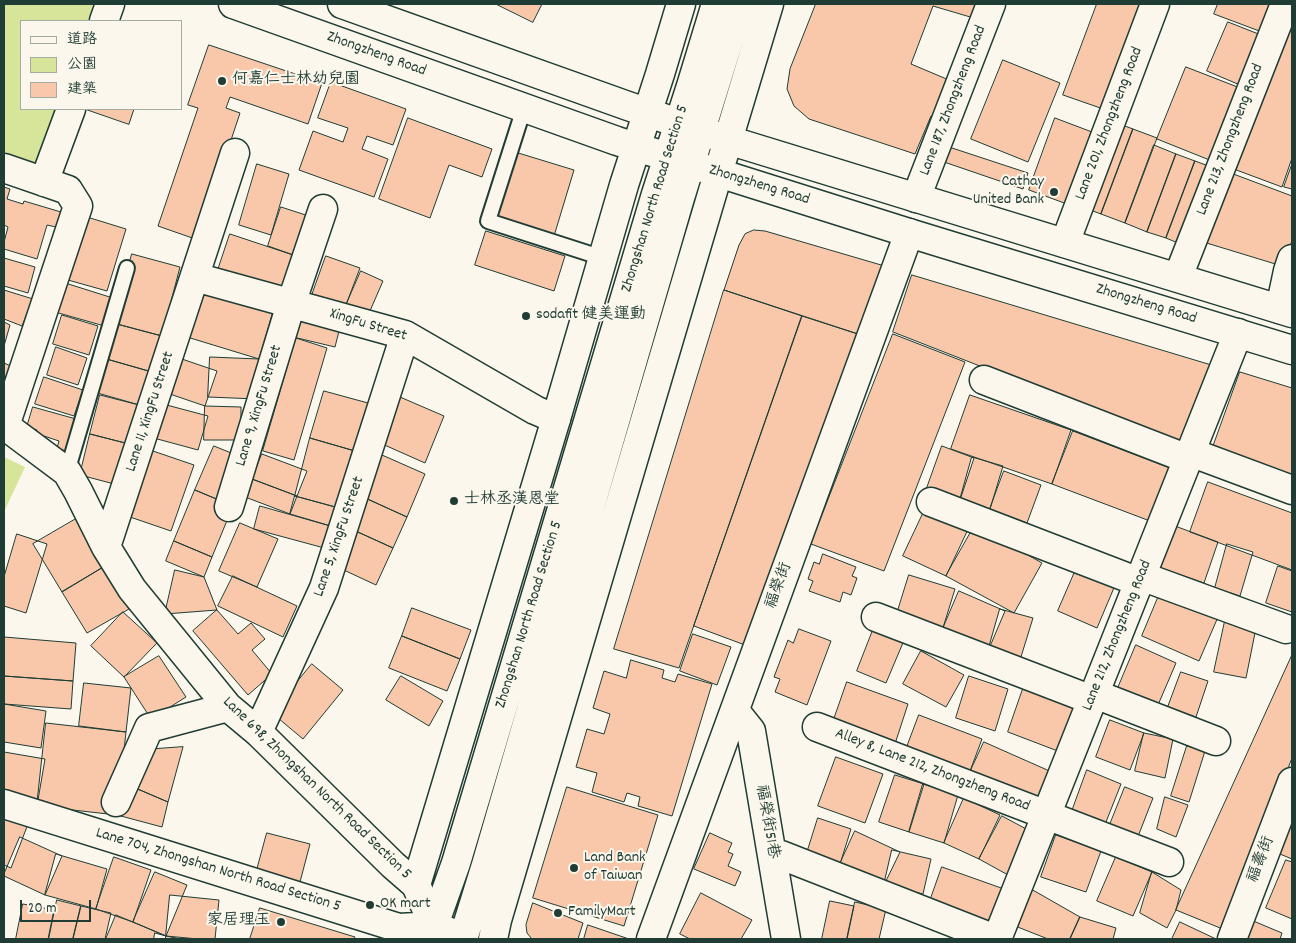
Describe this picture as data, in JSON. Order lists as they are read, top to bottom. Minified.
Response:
{"streets":{"street":["Zhongzheng Road","Lane 187, Zhongzheng Road","Lane 201, Zhongzheng Road","Lane 213, Zhongzheng Road","Zhongshan North Road Section 5","XingFu Street","Lane 9, XingFu Street","Lane 11, XingFu Street","Lane 5, XingFu Street","福榮街","Lane 212, Zhongzheng Road","Alley 8, Lane 212, Zhongzheng Road","Lane 698, Zhongshan North Road Section 5","福榮街51巷","福壽街","Lane 704, Zhongshan North Road Section 5"]},"crossings":[["Zhongzheng Road","Zhongshan North Road Section 5"],["Zhongzheng Road","福榮街"],["Zhongzheng Road","Lane 212, Zhongzheng Road"],["Zhongshan North Road Section 5","XingFu Street"],["Zhongshan North Road Section 5","Lane 698, Zhongshan North Road Section 5"],["Zhongshan North Road Section 5","Lane 704, Zhongshan North Road Section 5"],["XingFu Street","Lane 9, XingFu Street"],["XingFu Street","Lane 11, XingFu Street"],["XingFu Street","Lane 5, XingFu Street"],["Lane 11, XingFu Street","Lane 698, Zhongshan North Road Section 5"],["Lane 5, XingFu Street","Lane 698, Zhongshan North Road Section 5"],["福榮街","福榮街51巷"],["Lane 212, Zhongzheng Road","Alley 8, Lane 212, Zhongzheng Road"],["Lane 698, Zhongshan North Road Section 5","Lane 704, Zhongshan North Road Section 5"]],"places":["何嘉仁士林幼兒園","Cathay United Bank","sodafit 健美運動","士林丞漢恩堂","Land Bank of Taiwan","OK mart","FamilyMart","家居理玉"],"legend":["道路","公園","建築"],"scale_bar":"20 m"}
